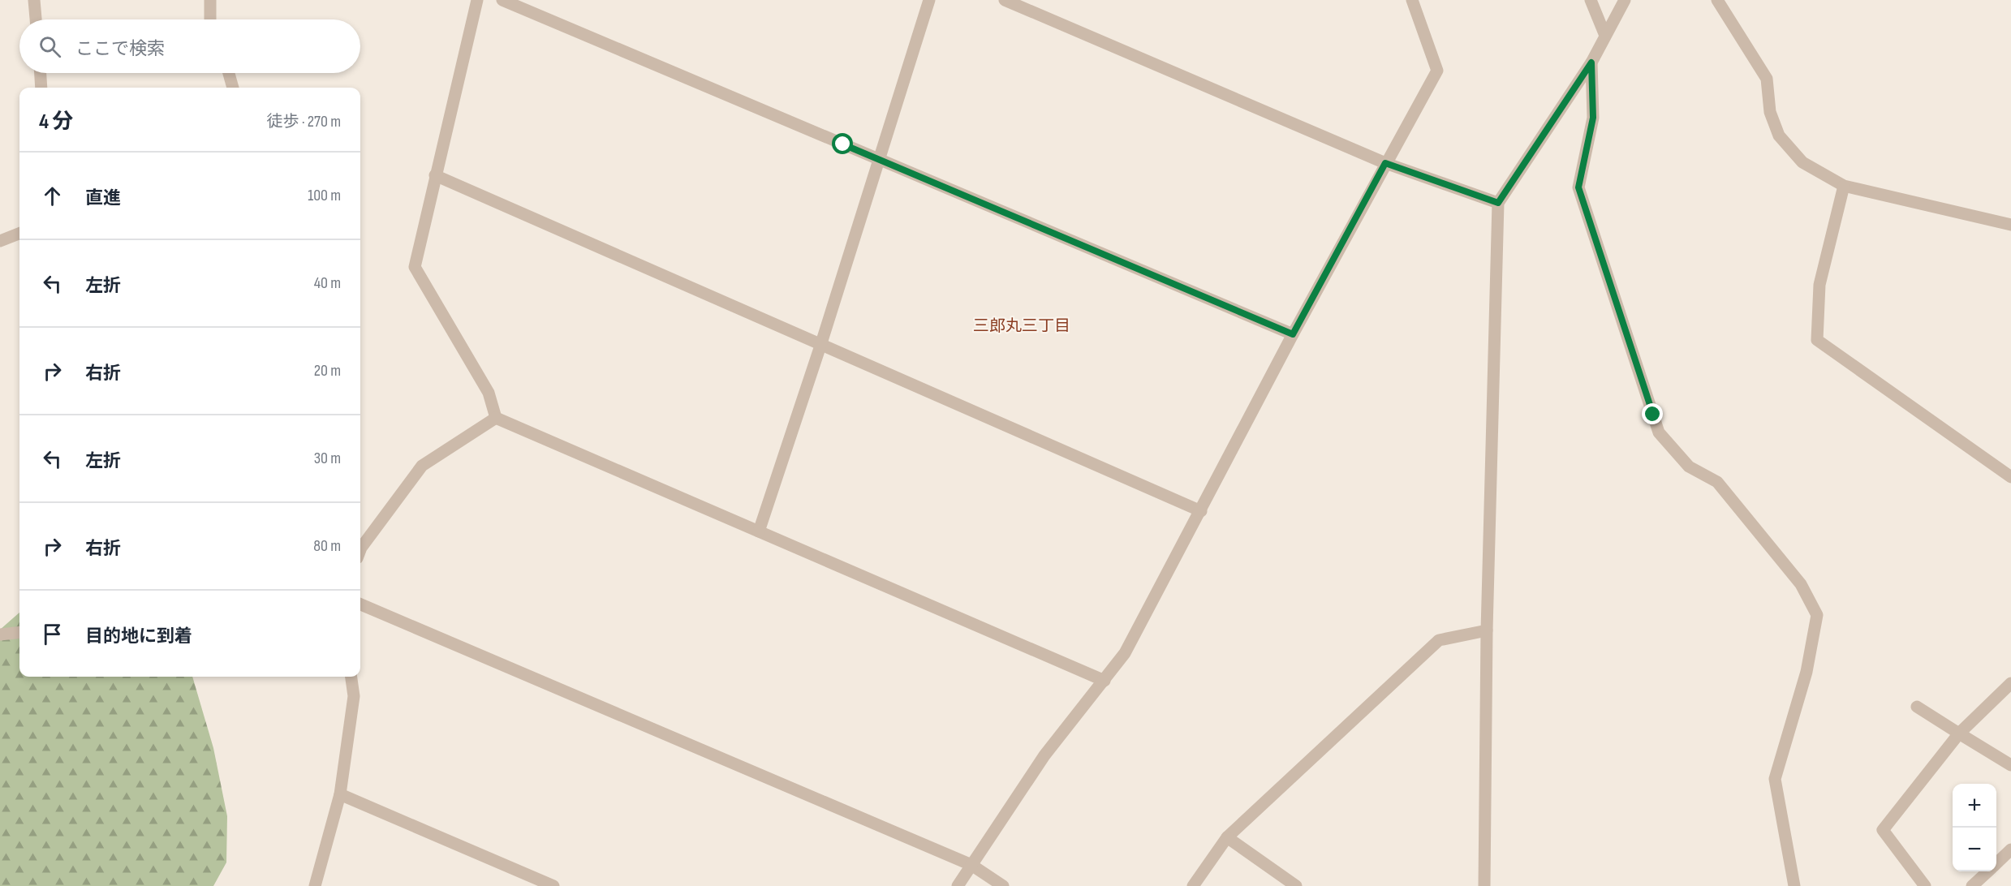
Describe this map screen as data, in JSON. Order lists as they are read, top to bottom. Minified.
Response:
{"districts":["三郎丸三丁目"],"page":{"search":"ここで検索","heading":["4 分","徒歩 · 270 m"],"list":[["直進","100 m"],["左折","40 m"],["右折","20 m"],["左折","30 m"],["右折","80 m"],"目的地に到着"],"map_buttons":["+","−"]}}
